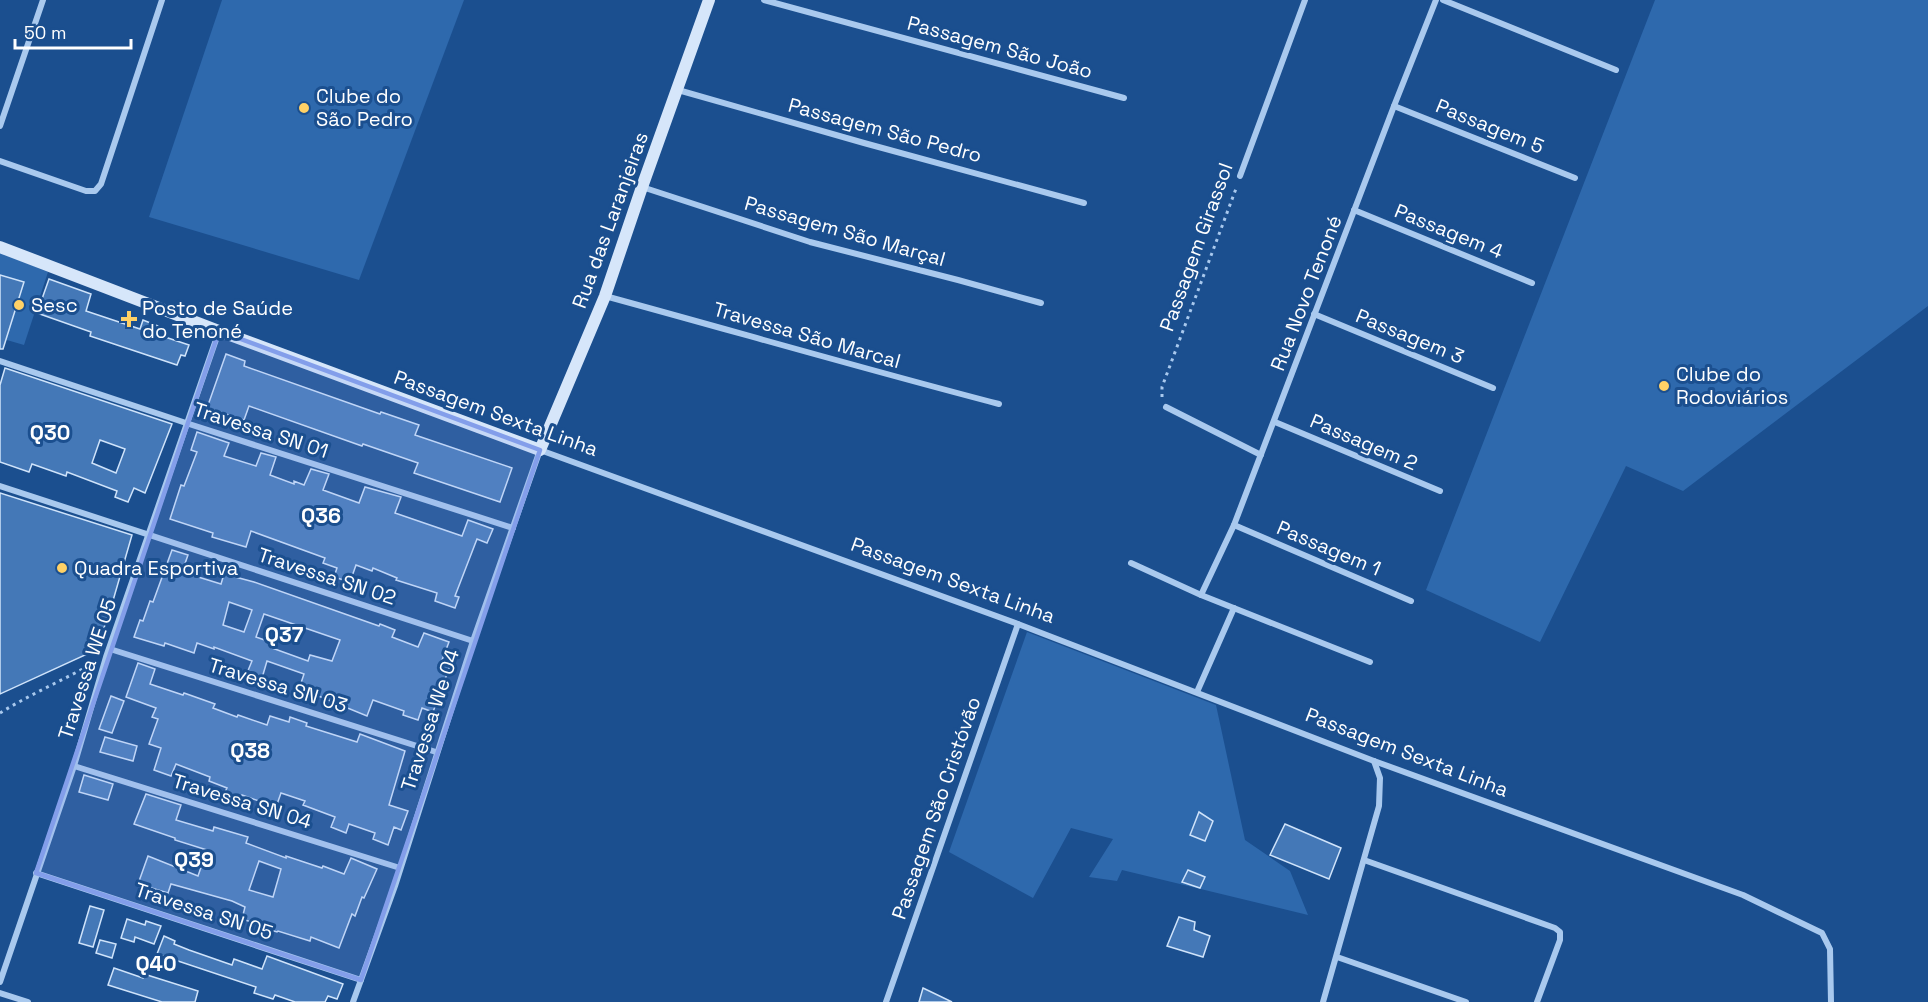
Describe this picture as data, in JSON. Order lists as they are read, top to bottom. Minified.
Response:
{"streets":{"street":["Passagem São João","Passagem 5","Passagem São Pedro","Rua das Laranjeiras","Passagem São Marçal","Passagem 4","Passagem Girassol","Rua Novo Tenoné","Travessa São Marcal","Passagem 3","Passagem Sexta Linha","Travessa SN 01","Passagem 2","Passagem 1","Travessa SN 02","Travessa WE 05","Travessa SN 03","Travessa We 04","Travessa SN 04","Passagem São Cristóvão","Travessa SN 05"]},"crossings":[["Passagem 5","Rua Novo Tenoné"],["Passagem São Pedro","Rua das Laranjeiras"],["Rua das Laranjeiras","Passagem São Marçal"],["Rua das Laranjeiras","Travessa São Marcal"],["Rua das Laranjeiras","Passagem Sexta Linha"],["Rua das Laranjeiras","Travessa We 04"],["Passagem 4","Rua Novo Tenoné"],["Rua Novo Tenoné","Passagem 3"],["Rua Novo Tenoné","Passagem 2"],["Rua Novo Tenoné","Passagem 1"],["Passagem Sexta Linha","Travessa WE 05"],["Passagem Sexta Linha","Travessa We 04"],["Passagem Sexta Linha","Passagem São Cristóvão"],["Travessa SN 01","Travessa WE 05"],["Travessa SN 01","Travessa We 04"],["Travessa SN 02","Travessa WE 05"],["Travessa SN 02","Travessa We 04"],["Travessa WE 05","Travessa SN 03"],["Travessa WE 05","Travessa SN 04"],["Travessa WE 05","Travessa SN 05"],["Travessa SN 03","Travessa We 04"],["Travessa We 04","Travessa SN 04"],["Travessa We 04","Travessa SN 05"]],"districts":["Q30","Q36","Q37","Q38","Q39","Q40"],"places":{"other":["Clube do São Pedro","Sesc","Clube do Rodoviários","Quadra Esportiva"],"health":["Posto de Saúde do Tenoné"]},"scale_bar":"50 m"}
